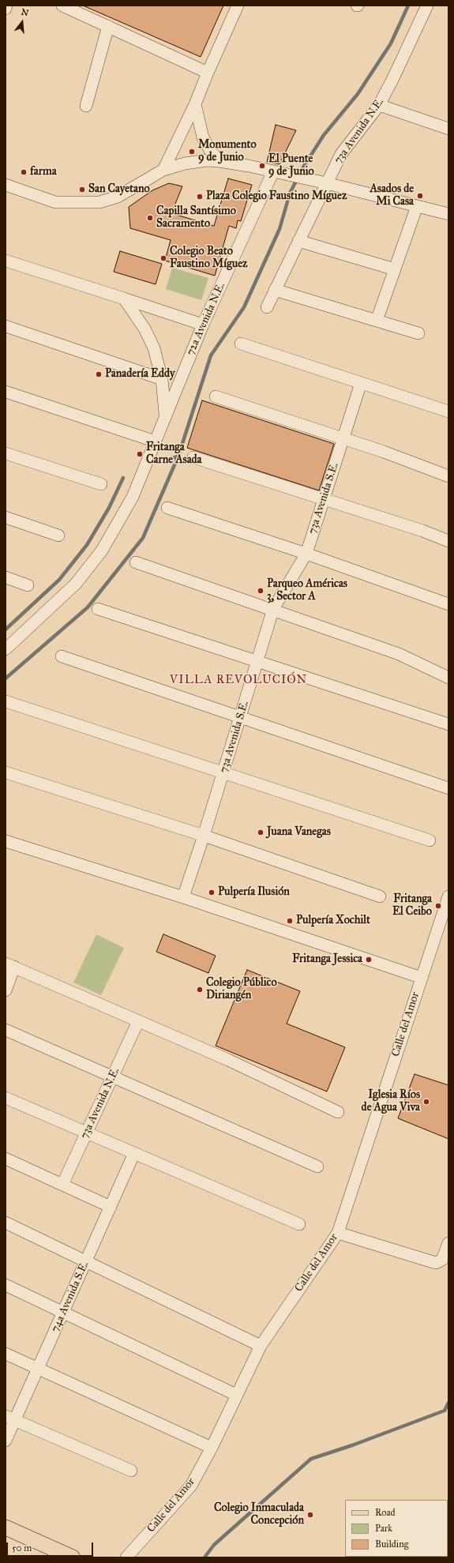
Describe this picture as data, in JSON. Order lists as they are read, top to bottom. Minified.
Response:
{"streets":{"street":["73a Avenida N.E.","72a Avenida N.E.","73a Avenida S.E.","Calle del Amor","74a Avenida S.E."]},"districts":["VILLA REVOLUCIÓN"],"places":["Monumento 9 de Junio","El Puente 9 de Junio","farma","San Cayetano","Asados de Mi Casa","Plaza Colegio Faustino Míguez","Capilla Santísimo Sacramento","Colegio Beato Faustino Míguez","Panadería Eddy","Fritanga Carne Asada","Parqueo Américas 3, Sector A","Juana Vanegas","Pulpería Ilusión","Fritanga El Ceibo","Pulpería Xochilt","Fritanga Jessica","Colegio Público Diriangén","Iglesia Ríos de Agua Viva","Colegio Inmaculada Concepción"],"legend":["Road","Park","Building"],"scale_bar":"50 m","north":"top"}
